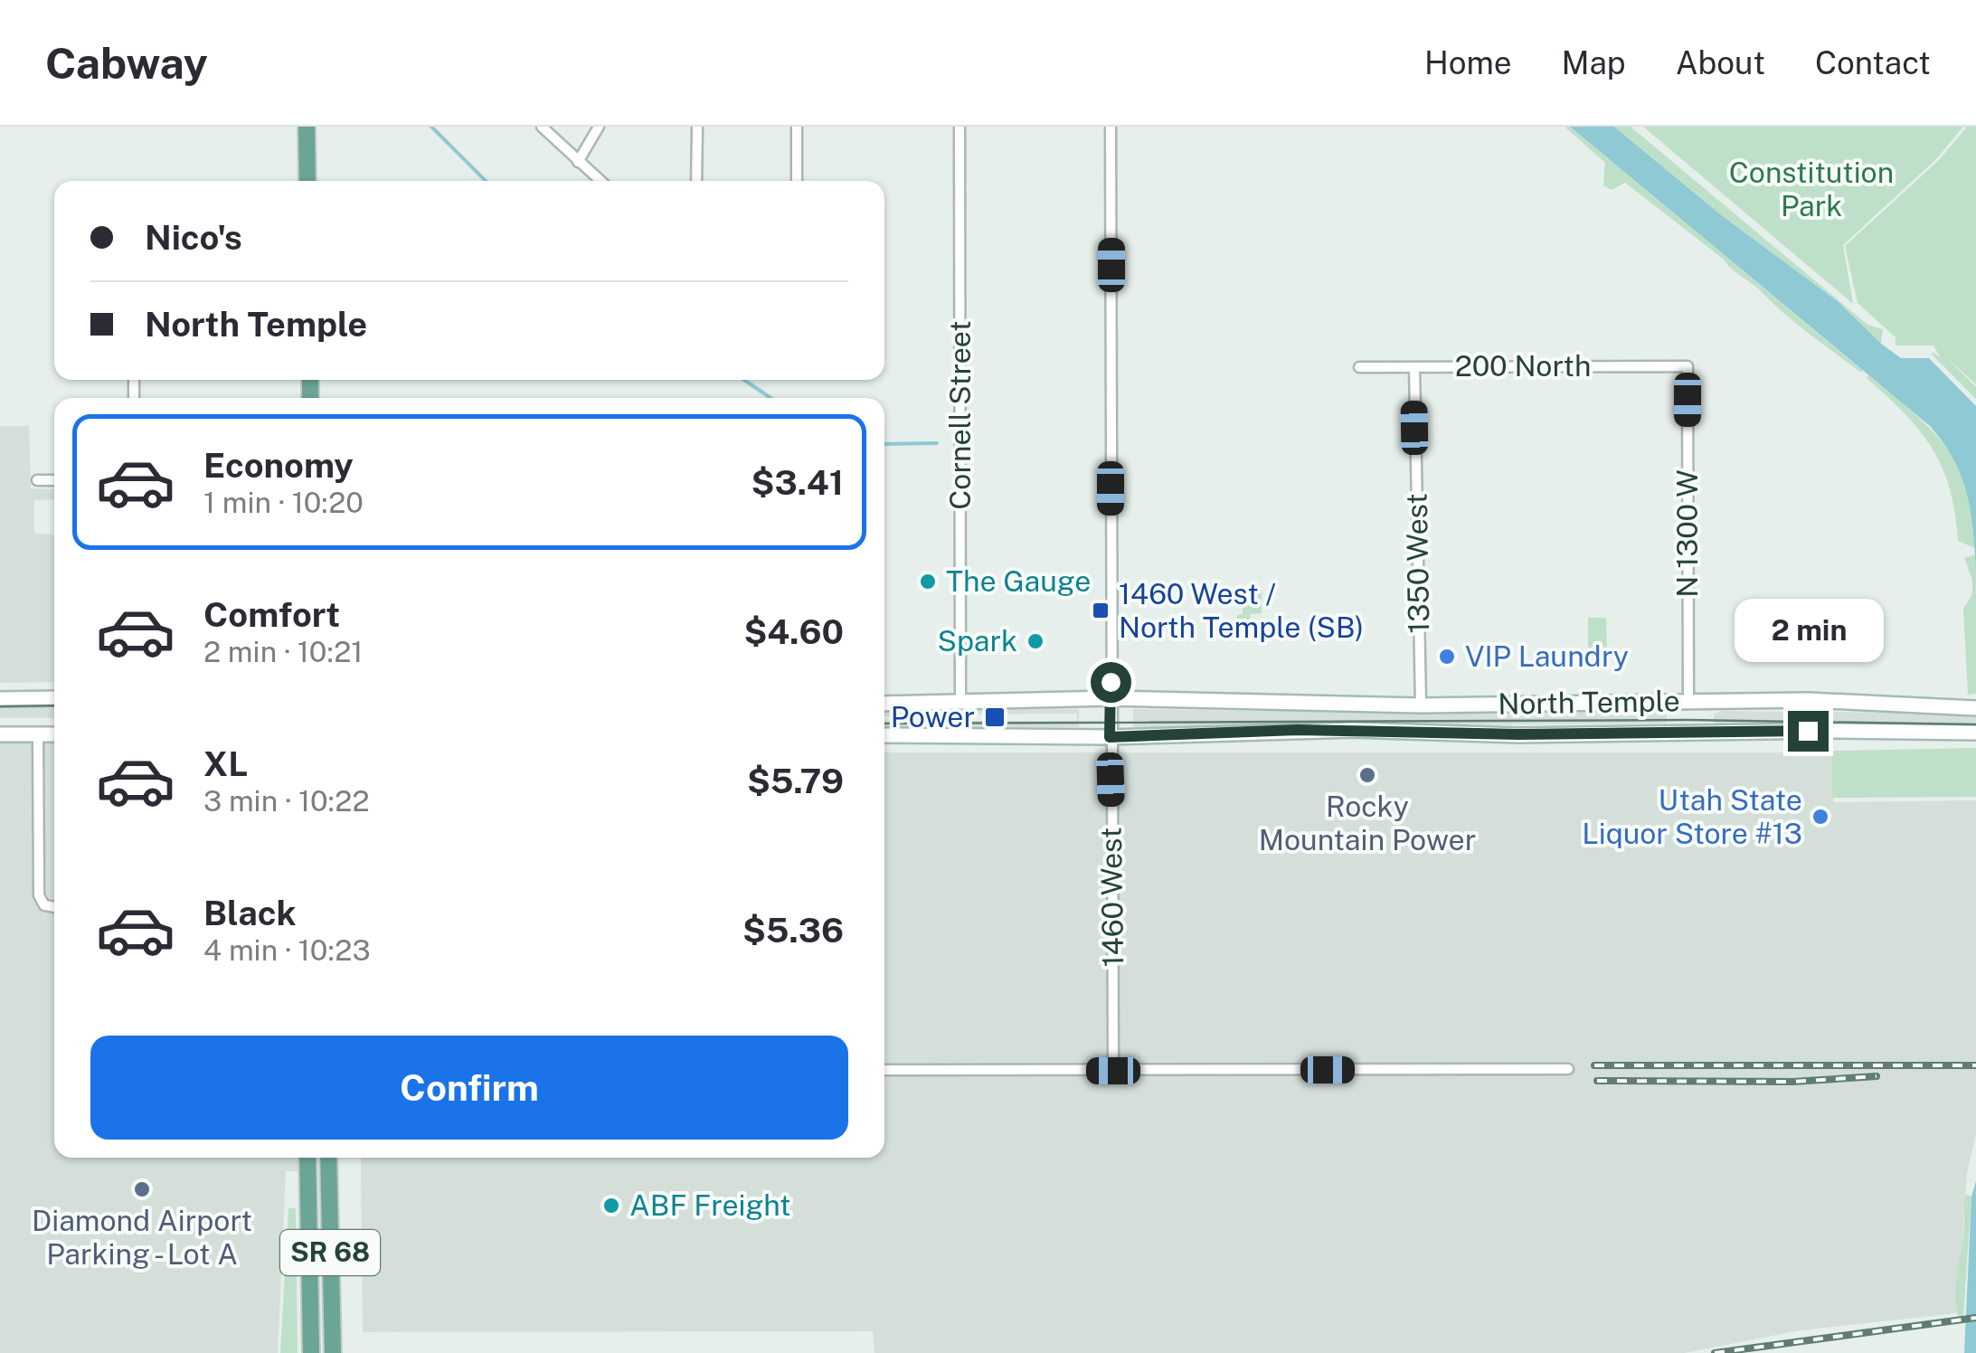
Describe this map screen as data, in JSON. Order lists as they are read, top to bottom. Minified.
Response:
{"streets":{"main road":["North Temple","SR 68"],"street":["200 North","Cornell Street","N 1300 W","1350 West","1460 West"]},"crossings":[["200 North","N 1300 W"],["200 North","1350 West"],["Cornell Street","North Temple"],["N 1300 W","North Temple"],["1350 West","North Temple"],["North Temple","1460 West"]],"parks":["Constitution Park"],"places":{"other":["The Gauge","Spark","VIP Laundry","Rocky Mountain Power","Utah State Liquor Store #13","Diamond Airport Parking - Lot A","ABF Freight"],"transit":["1460 West / North Temple (SB)","Power"]},"page":{"header":"Cabway","nav":["Home","Map","About","Contact"],"banner":["Nico's","North Temple"],"list":[{"name":"Economy","note":"1 min · 10:20","value":"$3.41"},{"name":"Comfort","note":"2 min · 10:21","value":"$4.60"},{"name":"XL","note":"3 min · 10:22","value":"$5.79"},{"name":"Black","note":"4 min · 10:23","value":"$5.36"}],"bubble":"2 min","buttons":"Confirm"}}
